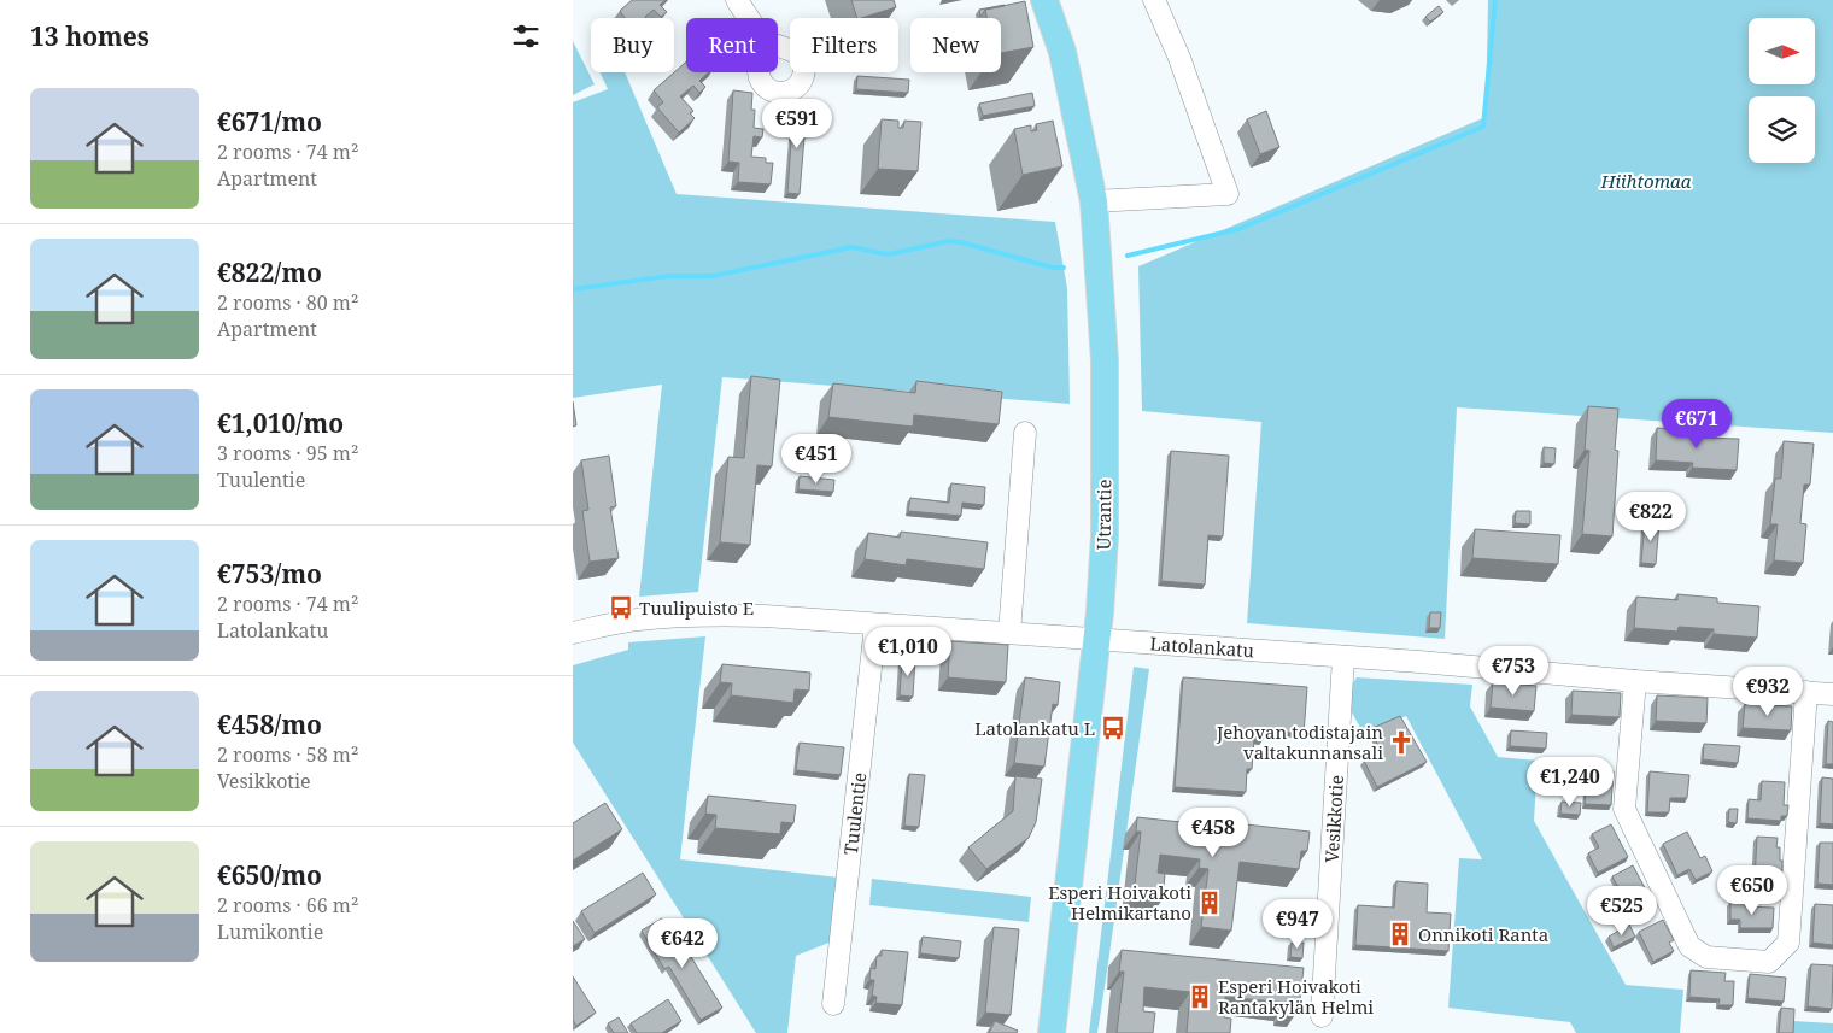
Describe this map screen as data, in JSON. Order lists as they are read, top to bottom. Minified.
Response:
{"streets":{"main road":["Utrantie"],"street":["Latolankatu","Tuulentie","Vesikkotie"]},"crossings":[["Utrantie","Latolankatu"],["Latolankatu","Tuulentie"],["Latolankatu","Vesikkotie"]],"parks":["Hiihtomaa"],"places":{"bus stop":["Tuulipuisto E","Latolankatu L"],"church":["Jehovan todistajain valtakunnansali"],"building":["Esperi Hoivakoti Helmikartano","Onnikoti Ranta","Esperi Hoivakoti Rantakylän Helmi"]},"north":"right","page":{"heading":"13 homes","chip":["Buy","Rent","Filters","New"],"list":[{"name":"€671/mo","note":"2 rooms · 74 m² · Apartment"},{"name":"€822/mo","note":"2 rooms · 80 m² · Apartment"},{"name":"€1,010/mo","note":"3 rooms · 95 m² · Tuulentie"},{"name":"€753/mo","note":"2 rooms · 74 m² · Latolankatu"},{"name":"€458/mo","note":"2 rooms · 58 m² · Vesikkotie"},{"name":"€650/mo","note":"2 rooms · 66 m² · Lumikontie"}],"price":["€591","€671","€451","€822","€1,010","€753","€932","€1,240","€458","€650","€525","€947","€642"]}}
